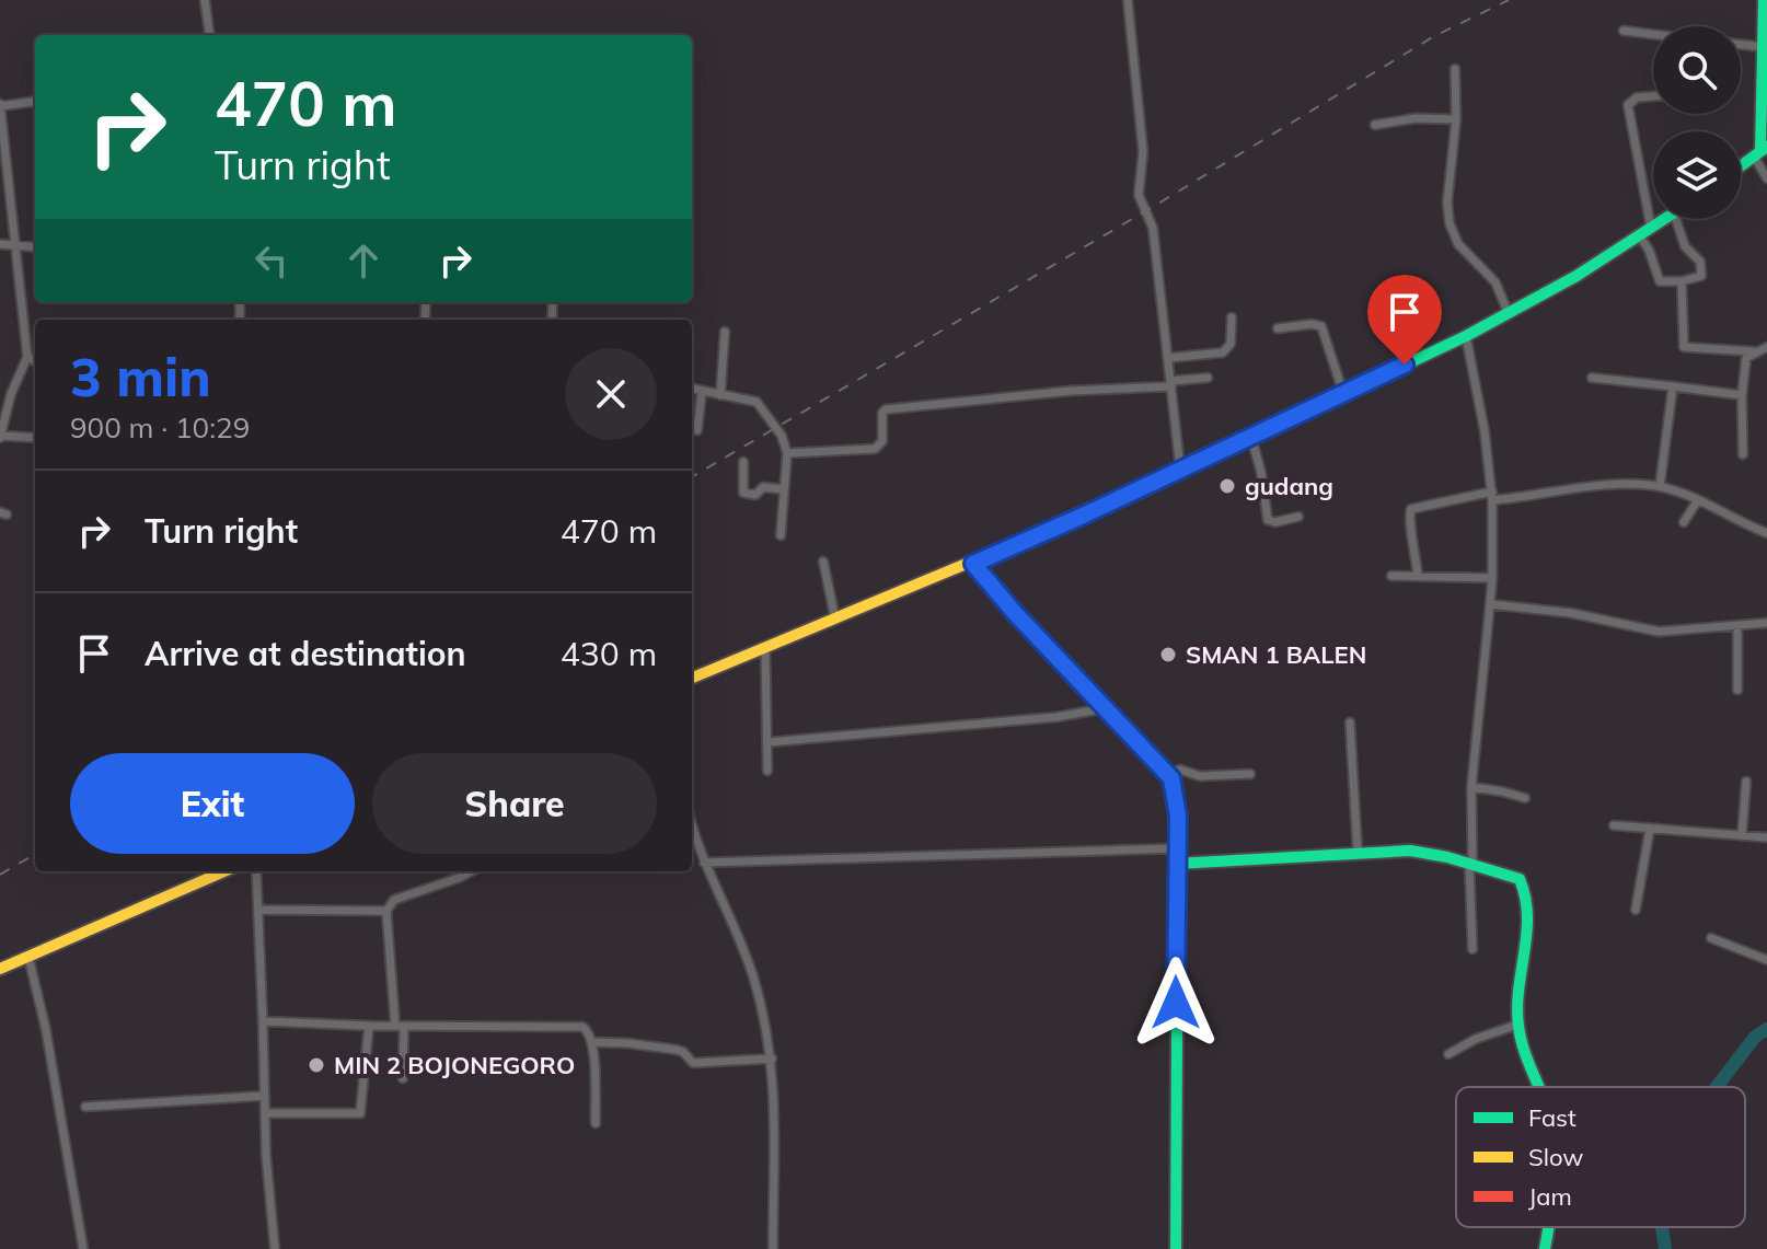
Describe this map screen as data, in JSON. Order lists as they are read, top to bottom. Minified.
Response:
{"places":["gudang","SMAN 1 BALEN","MIN 2 BOJONEGORO"],"legend":["Fast","Slow","Jam"],"page":{"turn":["470 m","Turn right"],"heading":["3 min","900 m · 10:29"],"list":[{"name":"Turn right","value":"470 m"},{"name":"Arrive at destination","value":"430 m"}],"buttons":["Exit","Share"]}}
